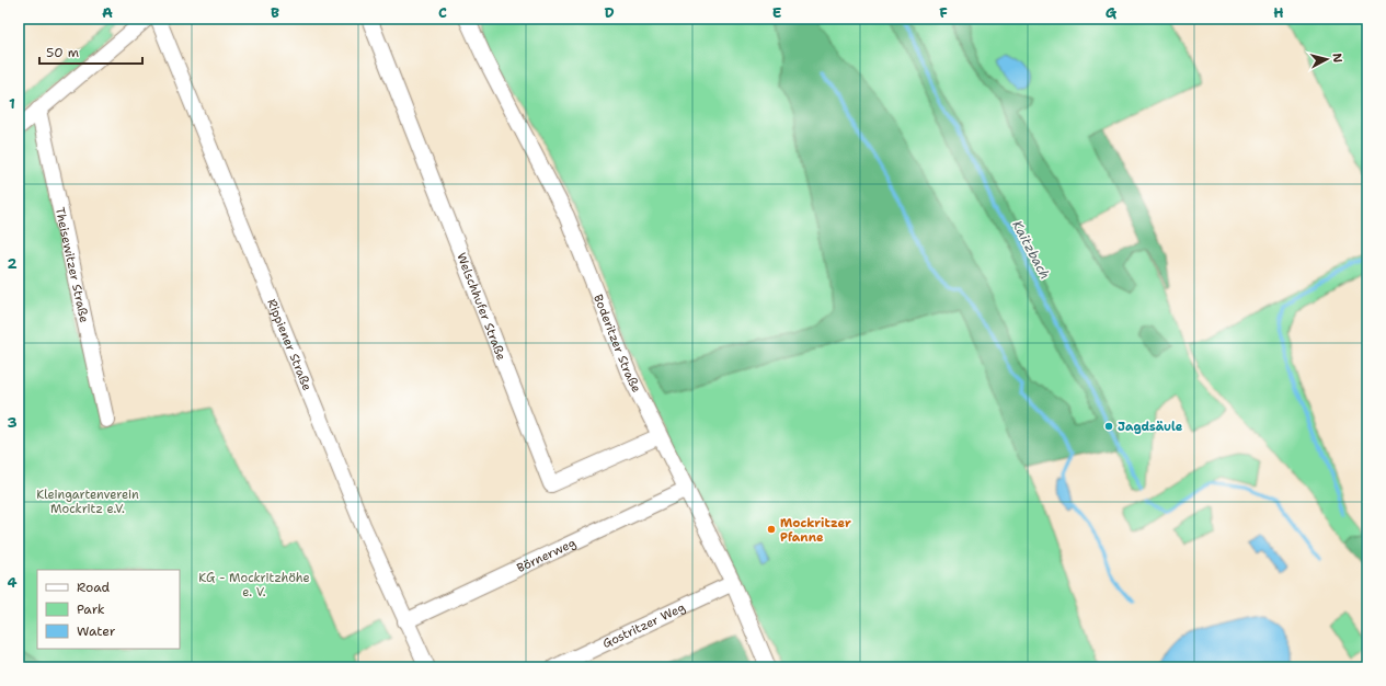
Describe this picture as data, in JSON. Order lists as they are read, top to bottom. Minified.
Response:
{"streets":{"street":["Theisewitzer Straße","Welschhufer Straße","Boderitzer Straße","Rippiener Straße","Börnerweg","Gostritzer Weg"]},"crossings":[["Welschhufer Straße","Boderitzer Straße"],["Boderitzer Straße","Börnerweg"],["Boderitzer Straße","Gostritzer Weg"],["Rippiener Straße","Börnerweg"]],"water":["Kaitzbach"],"parks":["Kleingartenverein Mockritz e.V.","KG - Mockritzhöhe e. V."],"places":["Jagdsäule","Mockritzer Pfanne"],"legend":["Road","Park","Water"],"scale_bar":"50 m","north":"right","grid":{"columns":["A","B","C","D","E","F","G","H"],"rows":["1","2","3","4"]}}
